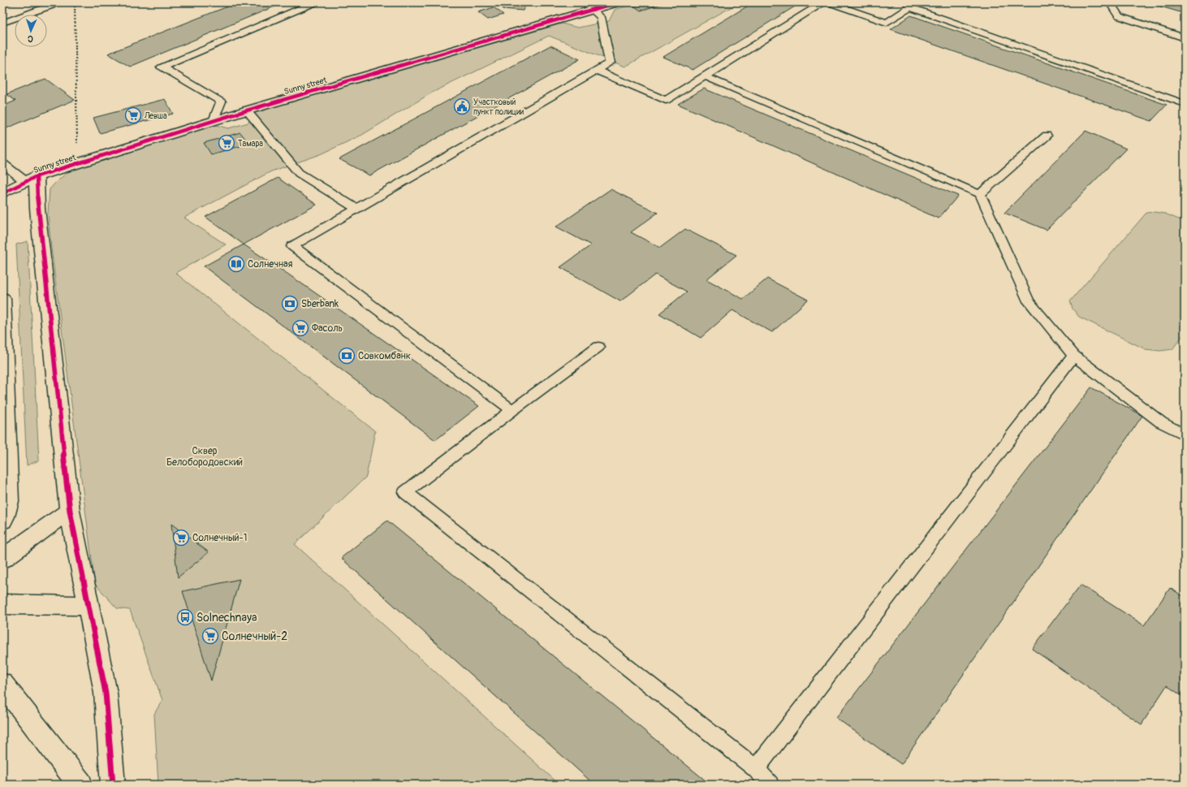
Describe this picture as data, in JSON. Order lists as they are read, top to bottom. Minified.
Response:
{"streets":{"street":["Sunny street"]},"parks":["Сквер Белобородовский"],"places":{"public building":["Участковый пункт полиции"],"supermarket":["Левша","Тамара","Фасоль","Солнечный-1","Солнечный-2"],"library":["Солнечная"],"bank":["Sberbank","Совкомбанк"],"bus stop":["Solnechnaya"]},"north":"bottom"}
